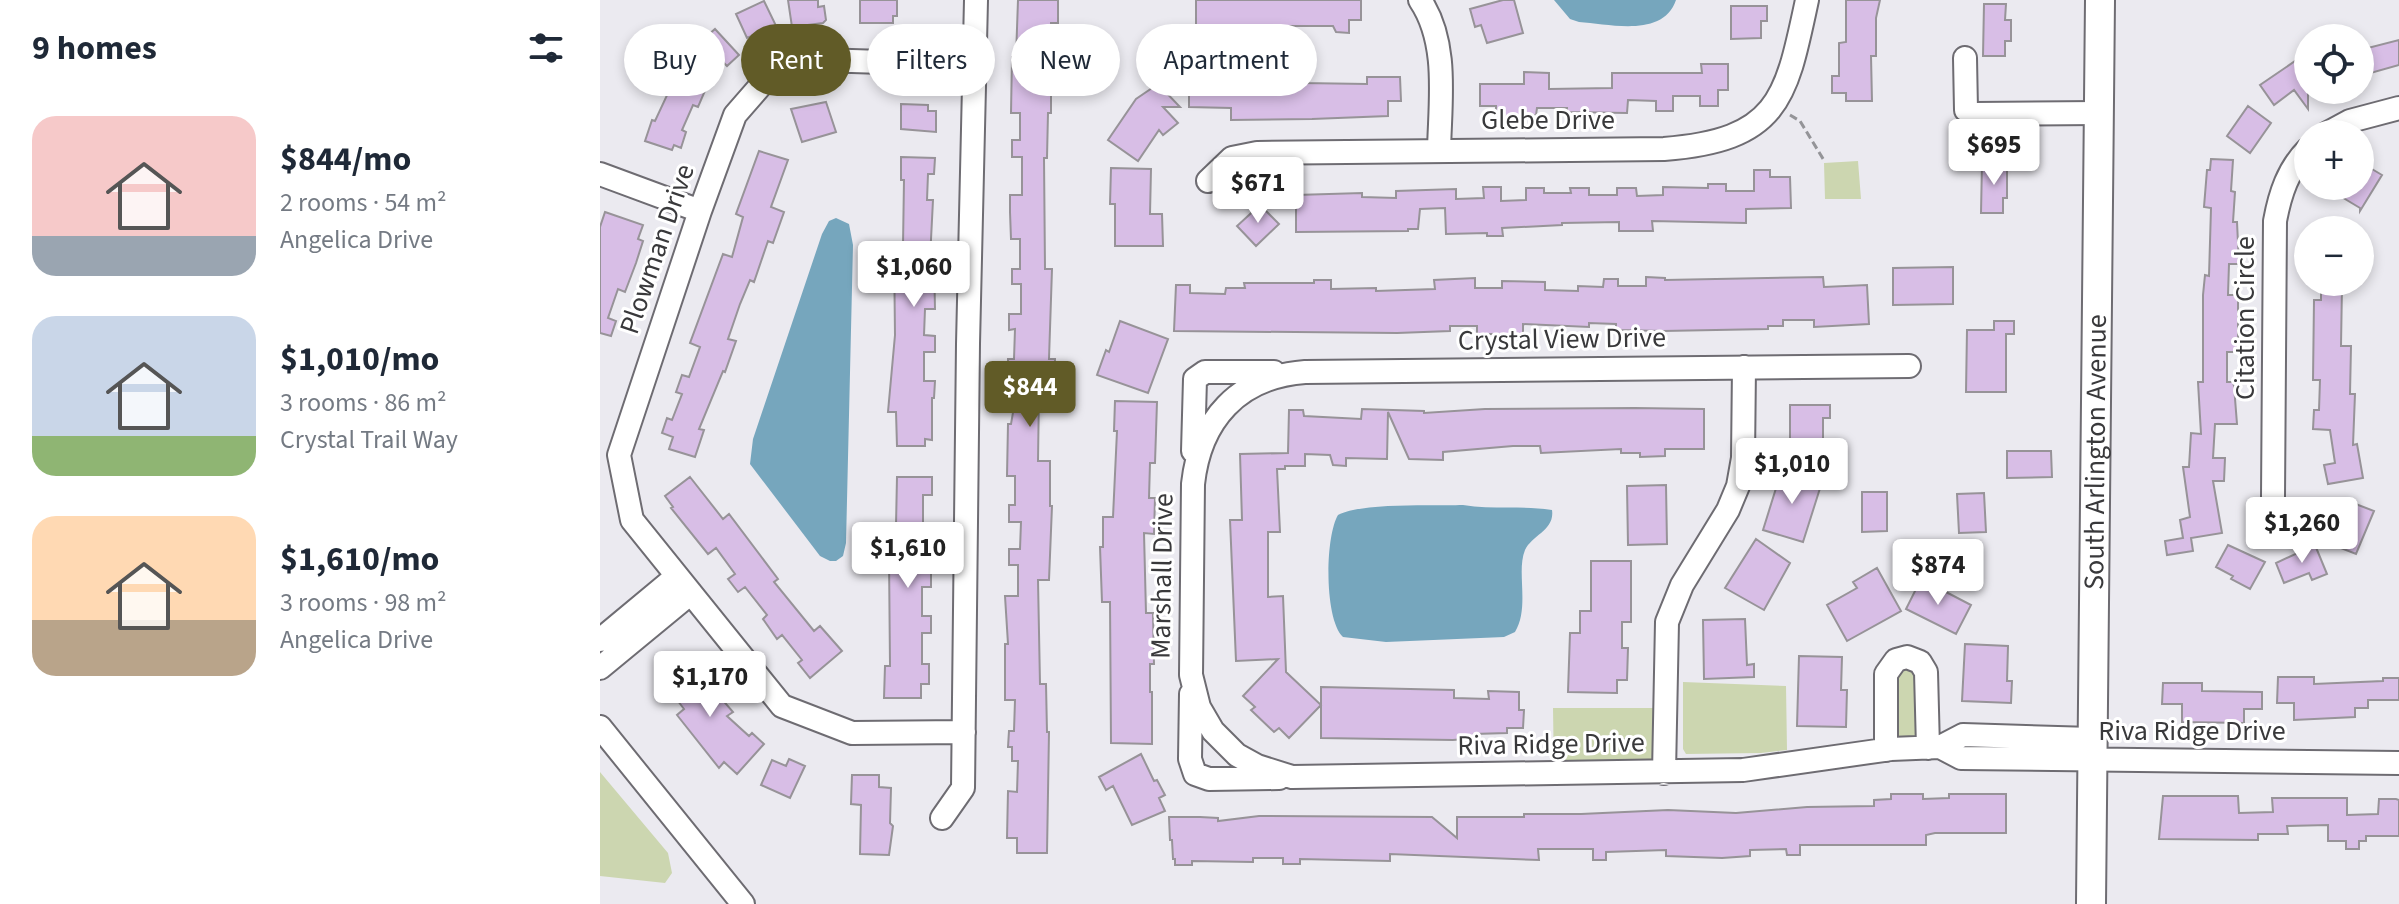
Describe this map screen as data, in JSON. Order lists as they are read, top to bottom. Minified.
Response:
{"streets":{"main road":["South Arlington Avenue"],"street":["Glebe Drive","Plowman Drive","Citation Circle","Crystal View Drive","Marshall Drive","Riva Ridge Drive"]},"crossings":[["Crystal View Drive","Marshall Drive"],["South Arlington Avenue","Riva Ridge Drive"],["Marshall Drive","Riva Ridge Drive"]],"page":{"heading":"9 homes","map_buttons":["+","−"],"chip":["Buy","Rent","Filters","New","Apartment"],"list":[{"name":"$844/mo","note":"2 rooms · 54 m² · Angelica Drive"},{"name":"$1,010/mo","note":"3 rooms · 86 m² · Crystal Trail Way"},{"name":"$1,610/mo","note":"3 rooms · 98 m² · Angelica Drive"}],"price":["$695","$671","$1,060","$844","$1,010","$1,260","$1,610","$874","$1,170"]}}
